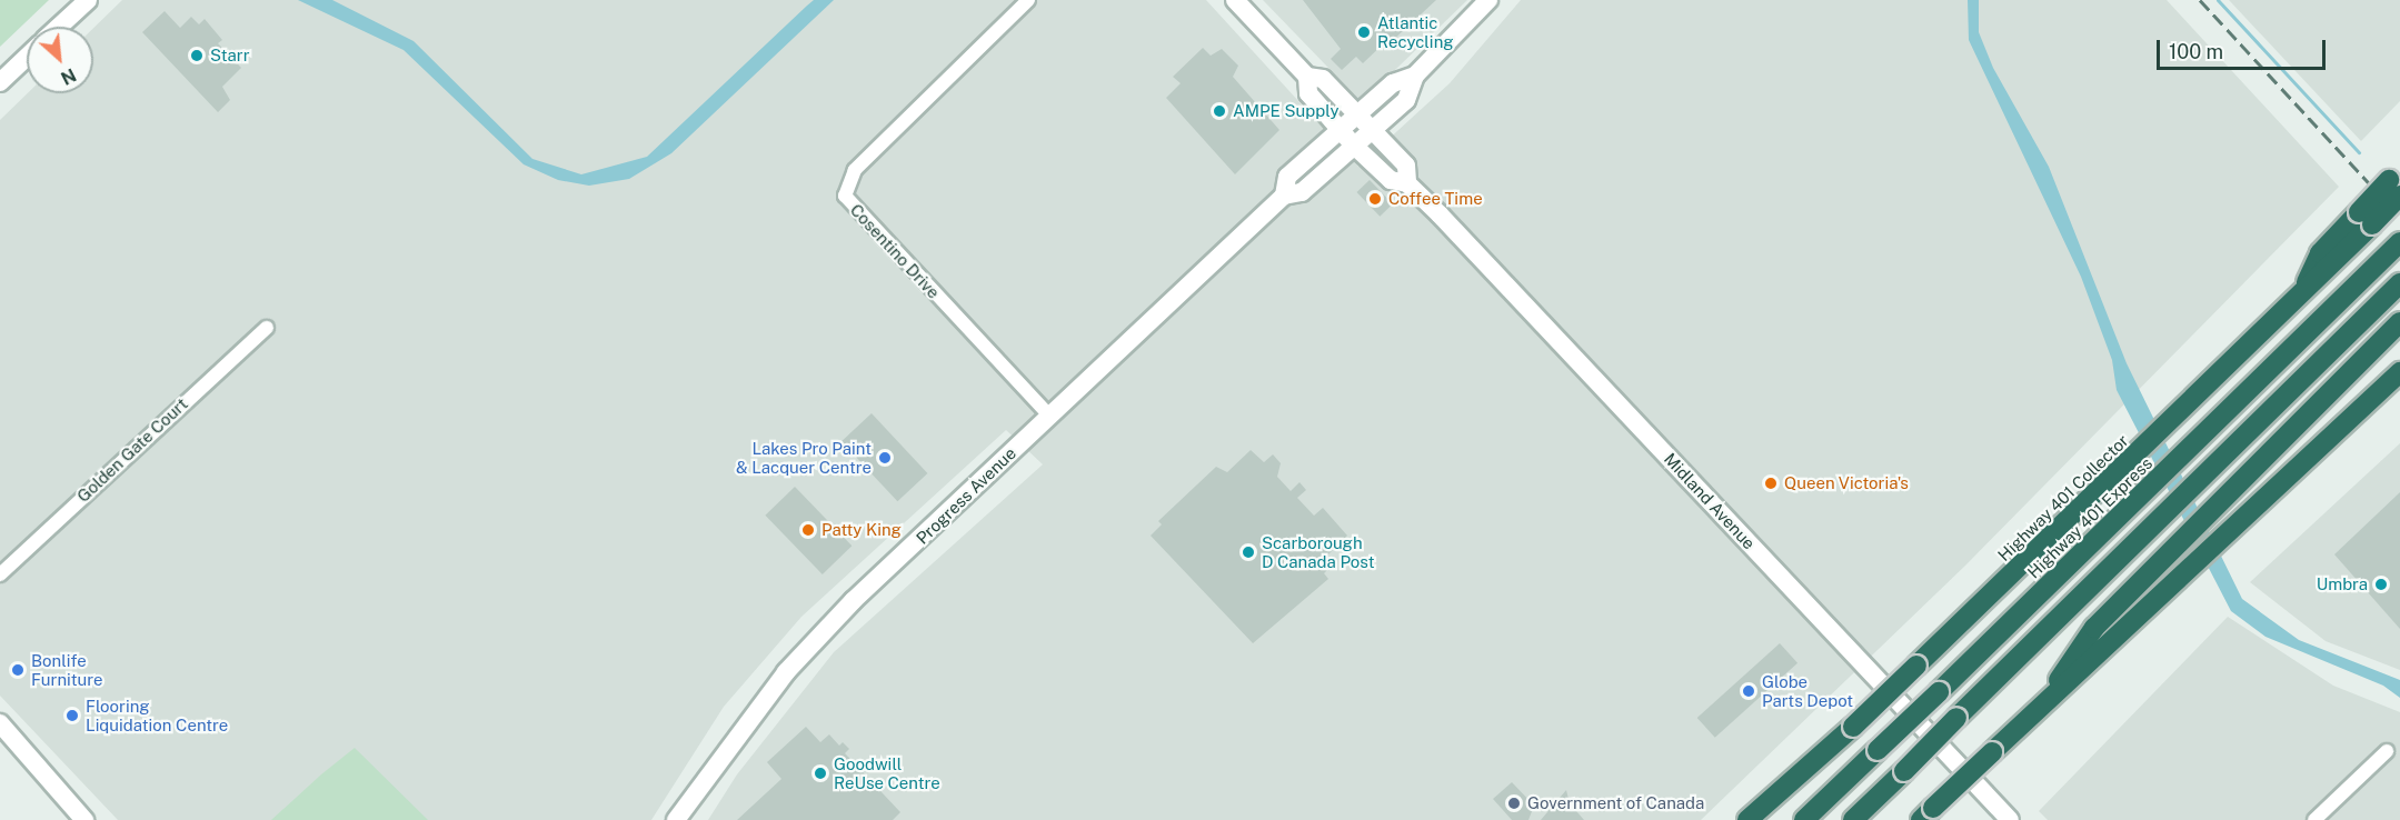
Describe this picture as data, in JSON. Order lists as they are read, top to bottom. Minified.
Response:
{"streets":{"highway":["Highway 401 Collector","Highway 401 Express"],"main road":["Progress Avenue","Midland Avenue"],"street":["Cosentino Drive","Golden Gate Court"]},"crossings":[["Cosentino Drive","Progress Avenue"],["Progress Avenue","Midland Avenue"]],"places":["Atlantic Recycling","Starr","AMPE Supply","Coffee Time","Lakes Pro Paint & Lacquer Centre","Queen Victoria's","Patty King","Scarborough D Canada Post","Umbra","Bonlife Furniture","Globe Parts Depot","Flooring Liquidation Centre","Goodwill ReUse Centre","Government of Canada"],"scale_bar":"100 m","north":"bottom right"}
